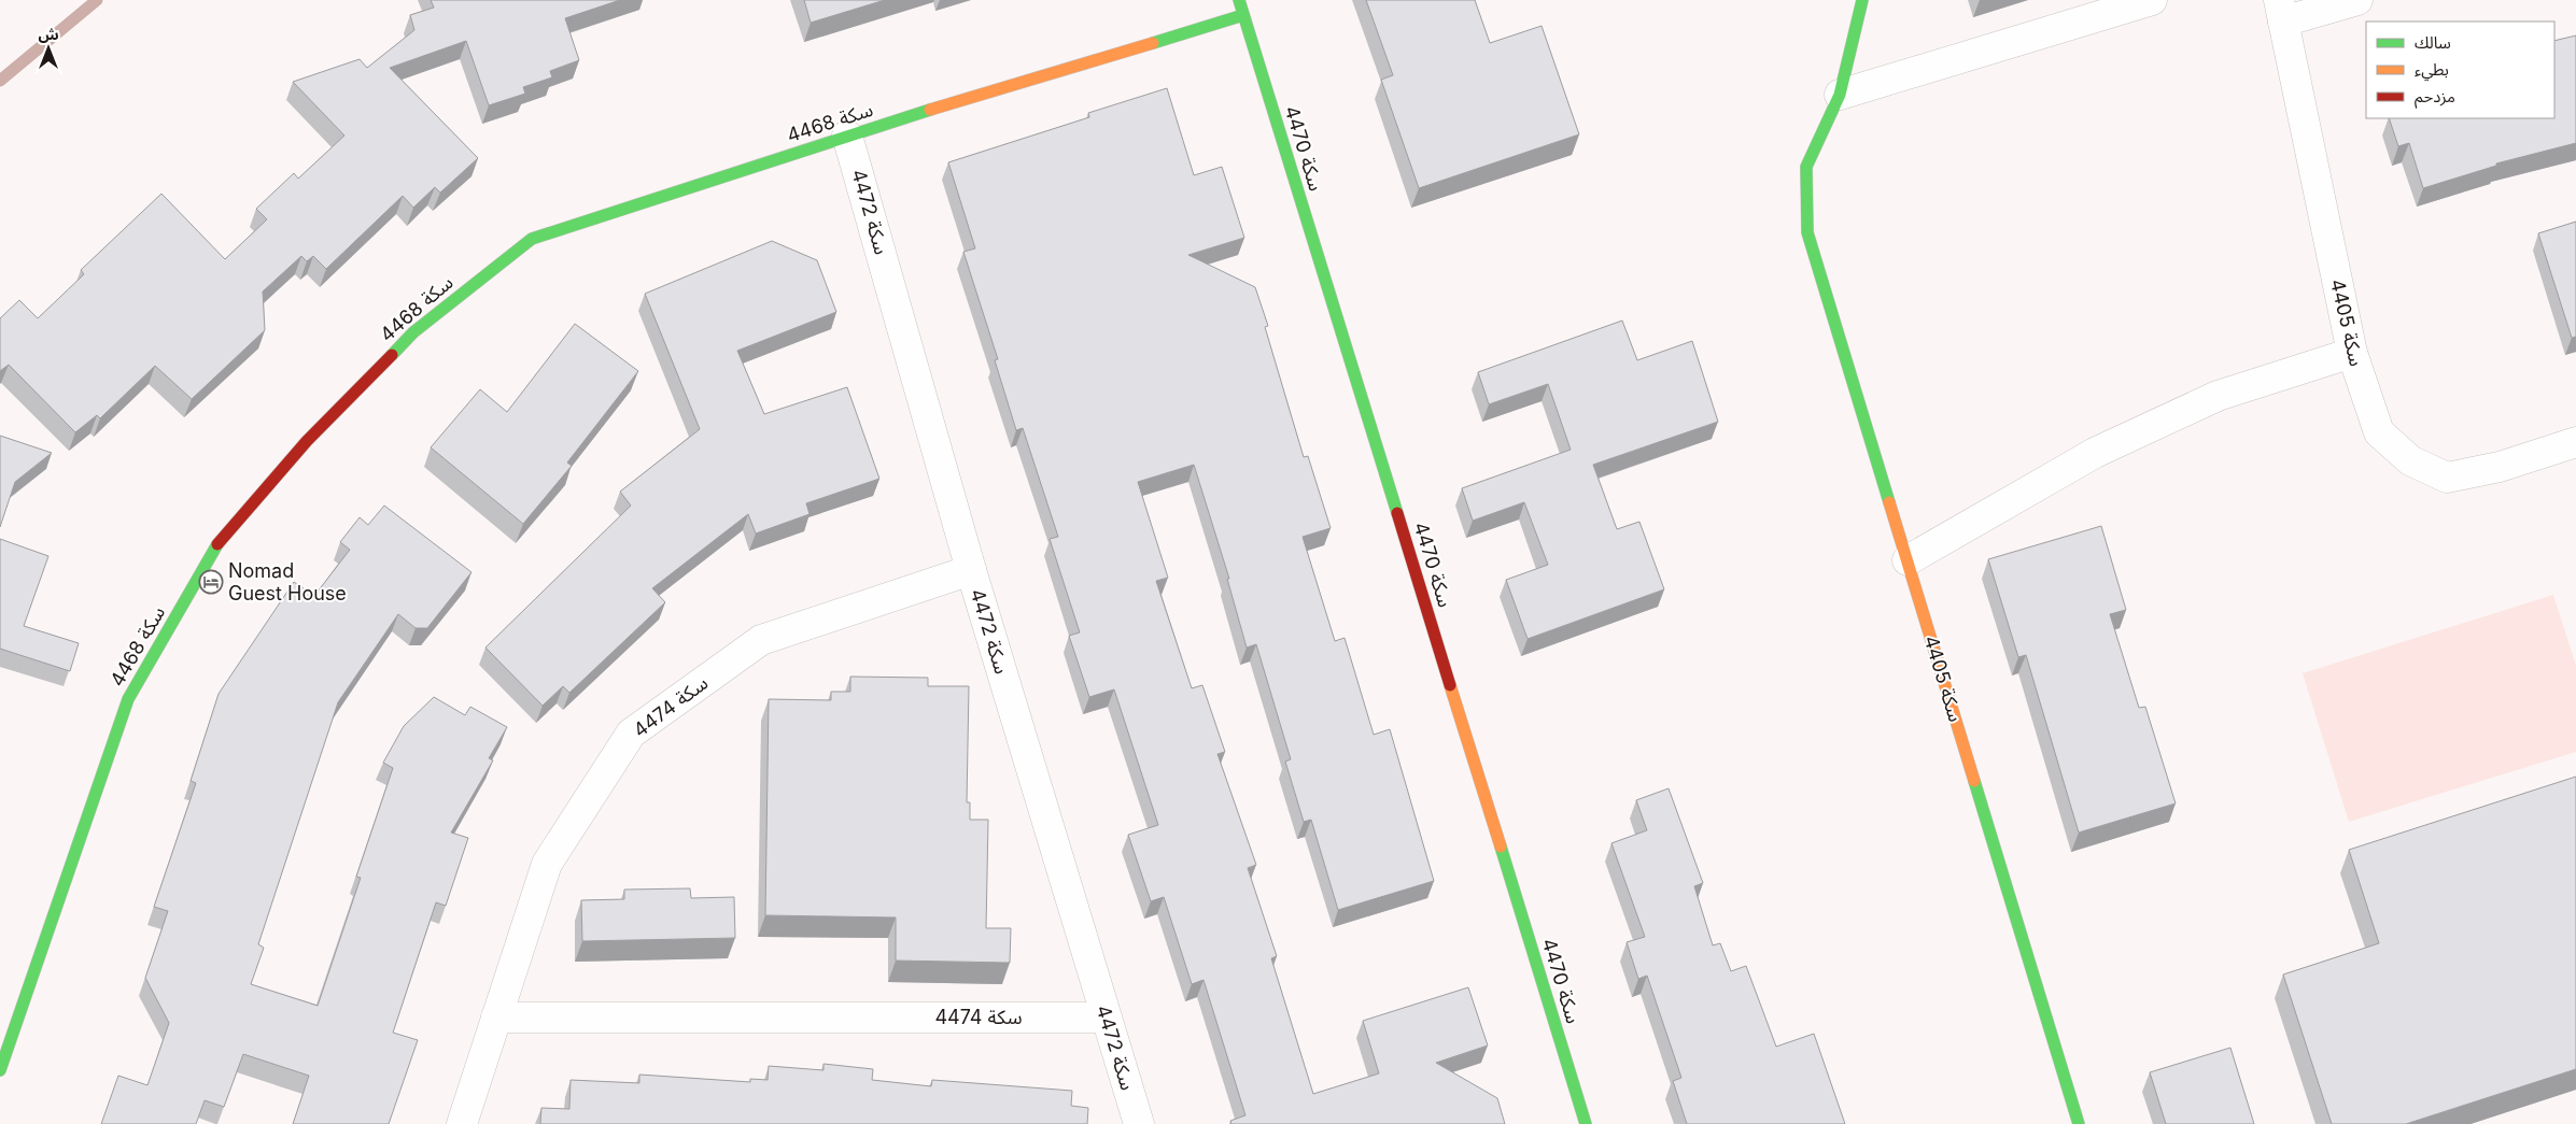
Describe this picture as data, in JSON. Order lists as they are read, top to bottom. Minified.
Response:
{"streets":{"street":["سكة 4468","سكة 4470","سكة 4472","سكة 4405","سكة 4474"]},"crossings":[["سكة 4468","سكة 4470"],["سكة 4468","سكة 4472"],["سكة 4472","سكة 4474"]],"places":{"hotel":["Nomad Guest House"]},"legend":["سالك","بطيء","مزدحم"],"north":"top"}
